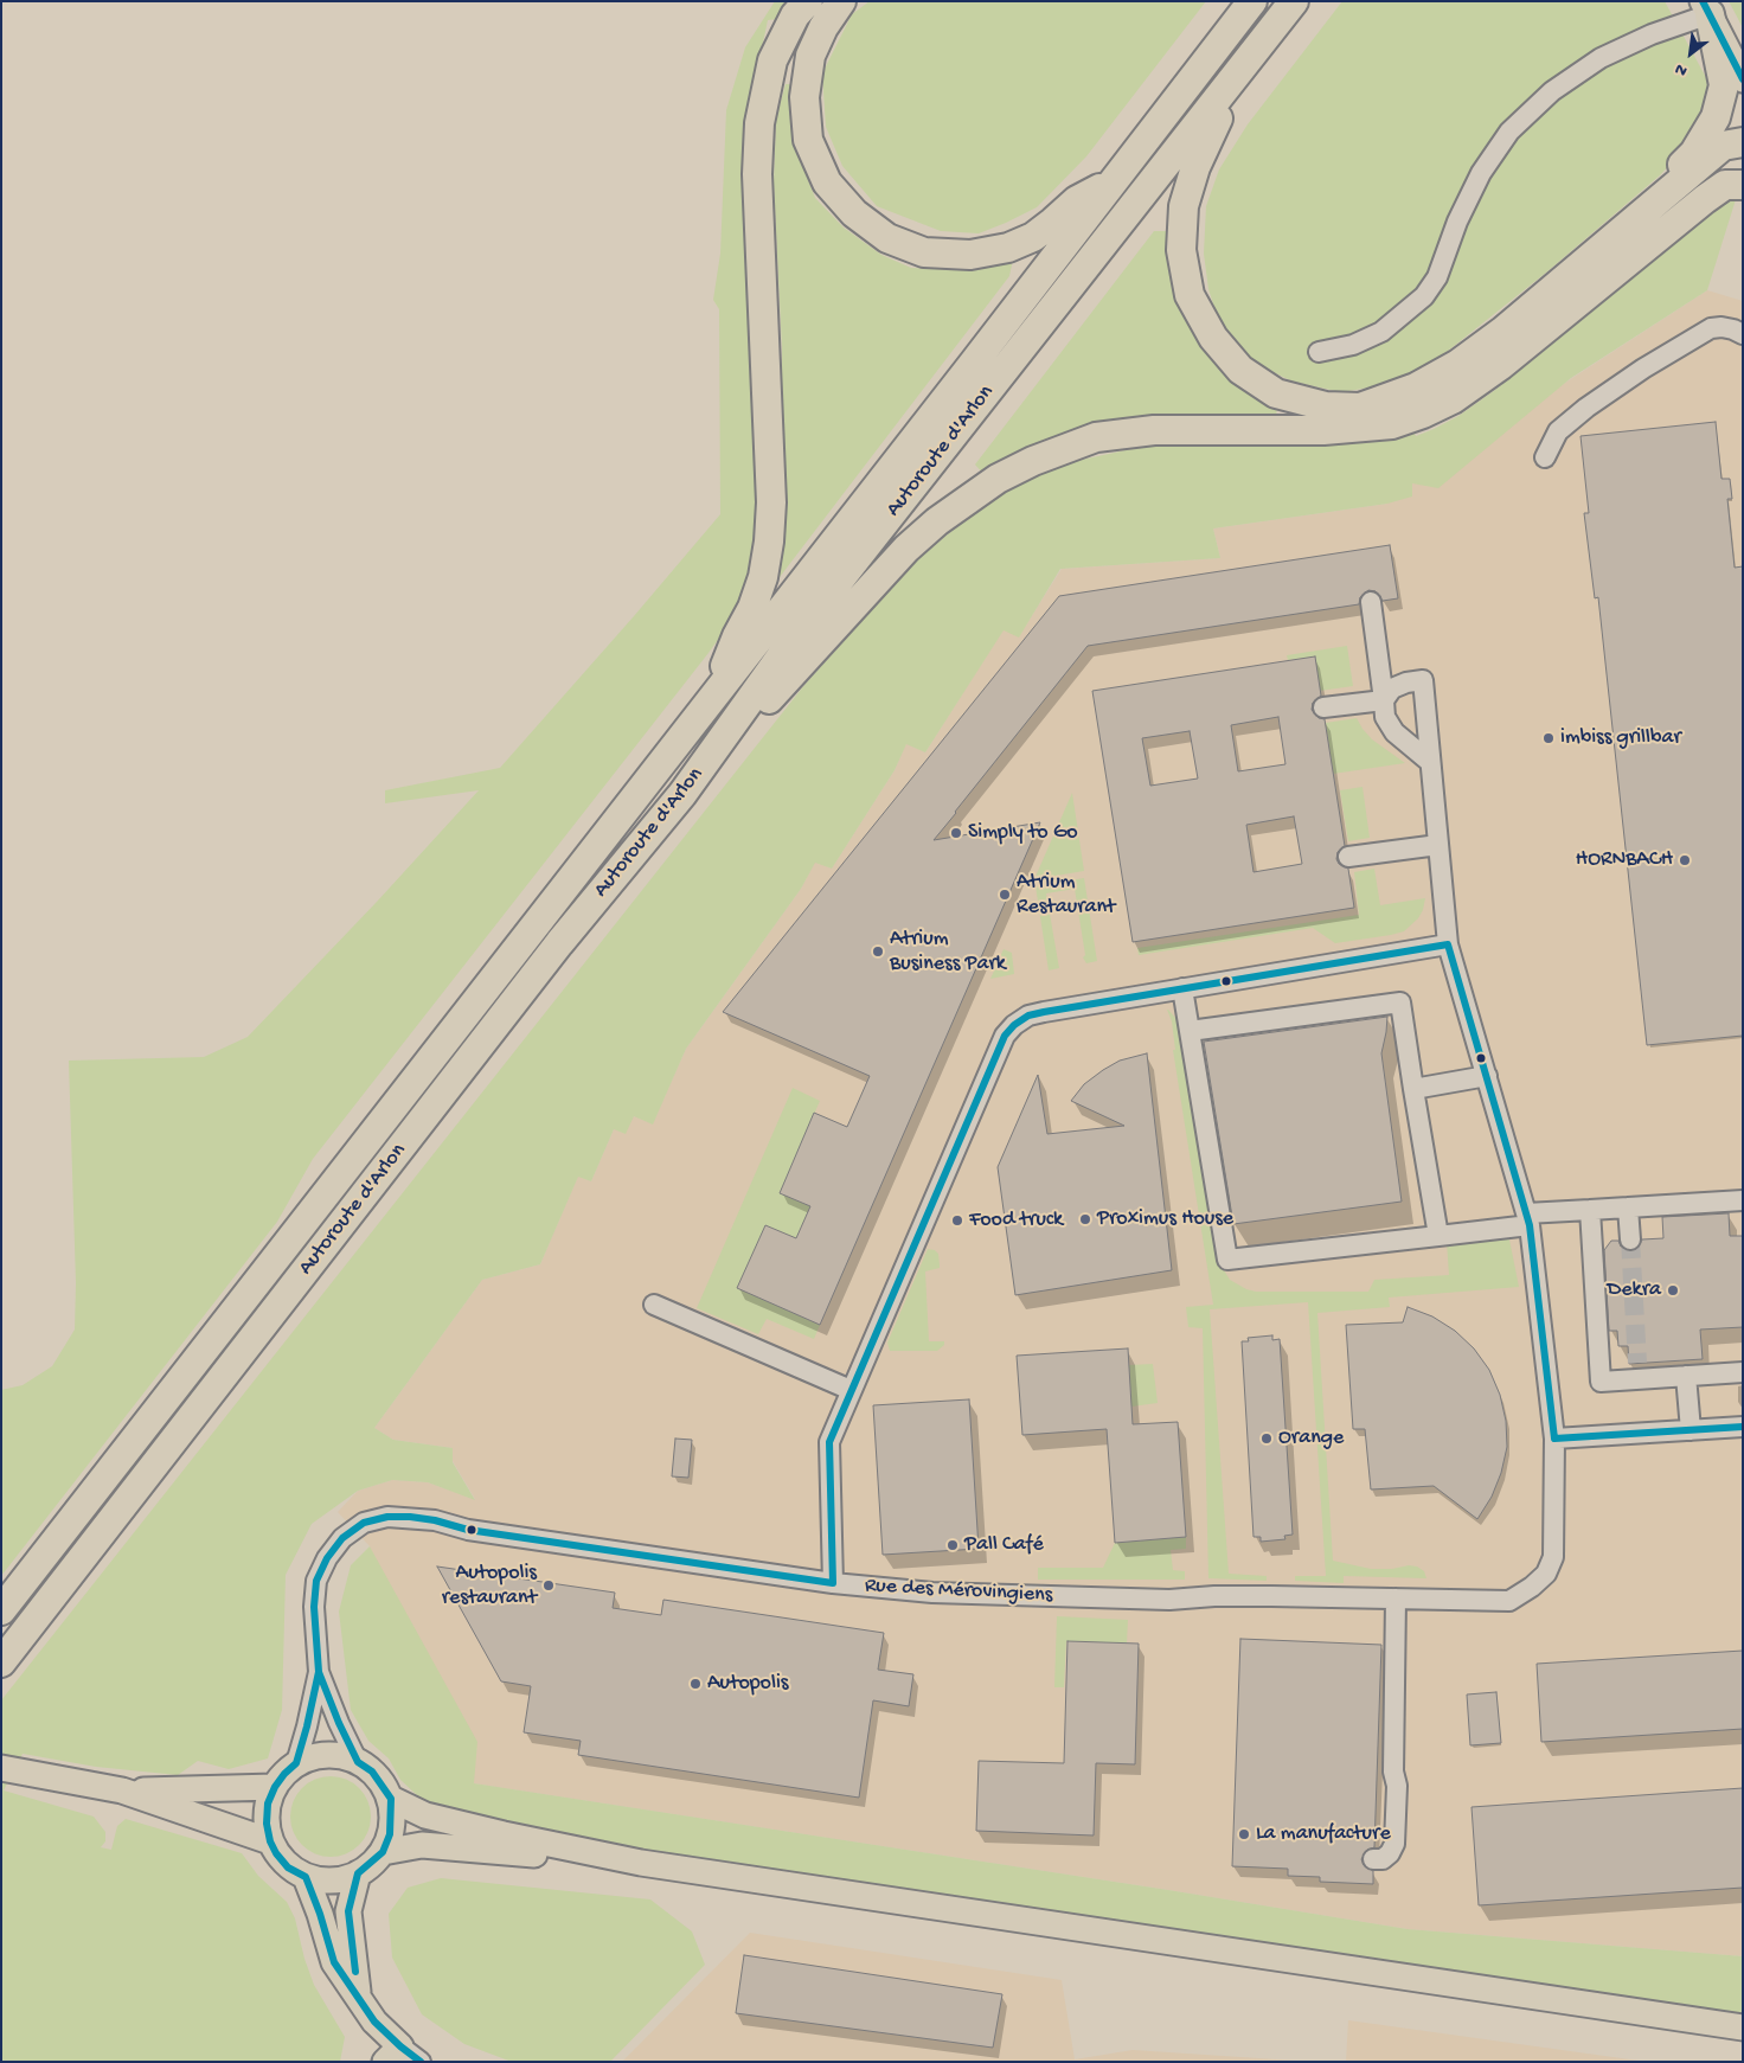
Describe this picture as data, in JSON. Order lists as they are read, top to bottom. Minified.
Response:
{"streets":{"highway":["Autoroute d'Arlon"],"street":["Rue des Mérovingiens"]},"places":["imbiss grillbar","Simply to Go","HORNBACH","Atrium Restaurant","Atrium Business Park","Proximus House","Food truck","Dekra","Orange","Pall Café","Autopolis restaurant","Autopolis","La manufacture"],"north":"bottom left"}
